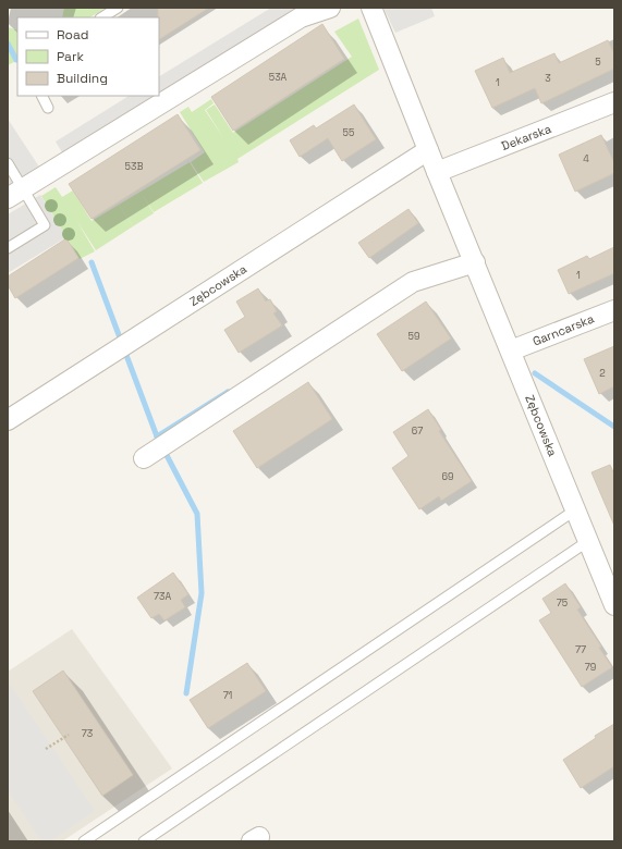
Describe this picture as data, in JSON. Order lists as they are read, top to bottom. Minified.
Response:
{"streets":{"street":["Dekarska","Zębcowska","Garncarska"]},"crossings":[["Dekarska","Zębcowska"],["Zębcowska","Garncarska"]],"house_numbers":["5","53A","3","1","55","4","53B","1","59","2","67","69","73A","75","77","79","71","73"],"legend":["Road","Park","Building"]}
